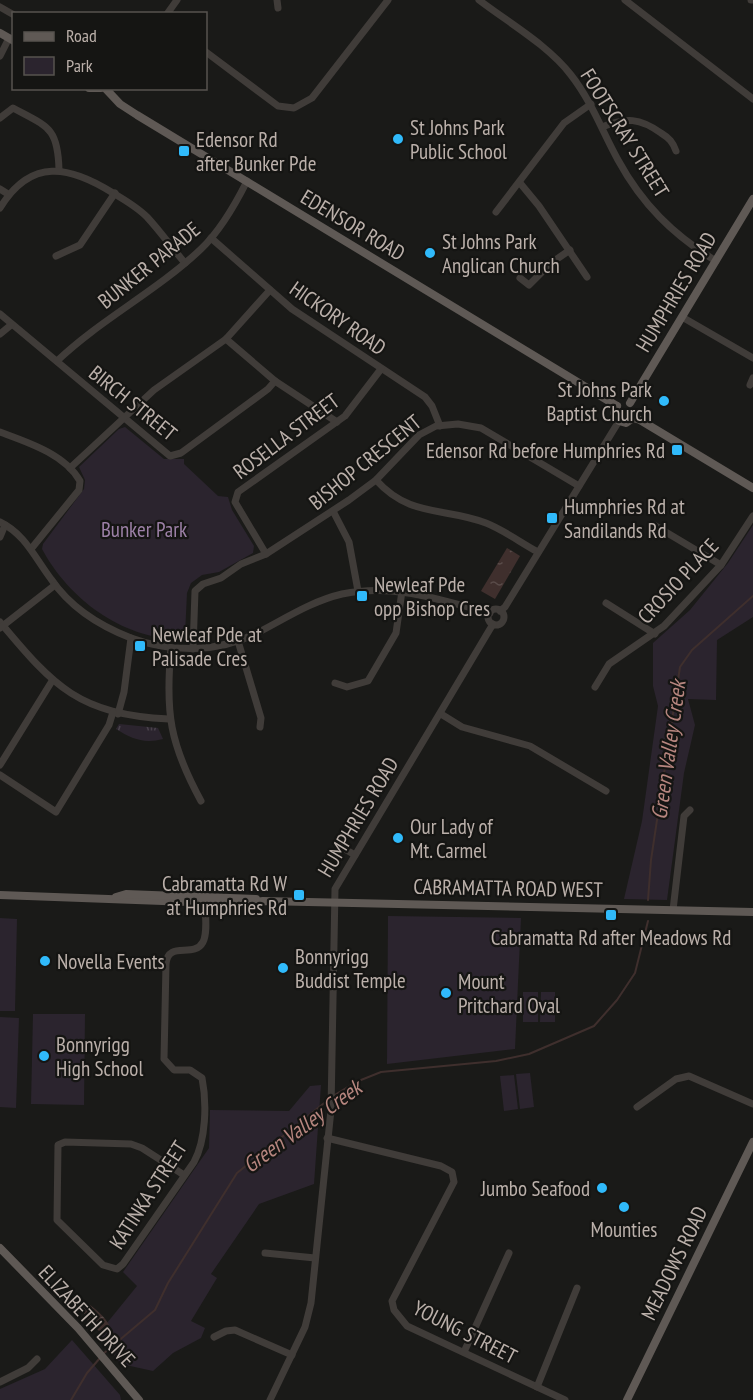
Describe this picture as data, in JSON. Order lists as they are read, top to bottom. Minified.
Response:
{"streets":{"main road":["EDENSOR ROAD","HUMPHRIES ROAD","CABRAMATTA ROAD WEST","MEADOWS ROAD","ELIZABETH DRIVE"],"street":["FOOTSCRAY STREET","BUNKER PARADE","HICKORY ROAD","BIRCH STREET","ROSELLA STREET","BISHOP CRESCENT","CROSIO PLACE","KATINKA STREET","YOUNG STREET"]},"crossings":[["FOOTSCRAY STREET","HUMPHRIES ROAD"],["EDENSOR ROAD","BUNKER PARADE"],["EDENSOR ROAD","HUMPHRIES ROAD"],["BUNKER PARADE","HICKORY ROAD"],["BUNKER PARADE","BIRCH STREET"],["HUMPHRIES ROAD","CABRAMATTA ROAD WEST"],["HUMPHRIES ROAD","YOUNG STREET"],["HICKORY ROAD","ROSELLA STREET"],["HICKORY ROAD","BISHOP CRESCENT"],["ROSELLA STREET","BISHOP CRESCENT"],["CABRAMATTA ROAD WEST","KATINKA STREET"]],"water":["Green Valley Creek"],"parks":["Bunker Park"],"places":{"other":["St Johns Park Public School","St Johns Park Anglican Church","St Johns Park Baptist Church","Our Lady of Mt. Carmel","Novella Events","Bonnyrigg Buddist Temple","Mount Pritchard Oval","Bonnyrigg High School","Jumbo Seafood","Mounties"],"transit":["Edensor Rd after Bunker Pde","Edensor Rd before Humphries Rd","Humphries Rd at Sandilands Rd","Newleaf Pde opp Bishop Cres","Newleaf Pde at Palisade Cres","Cabramatta Rd W at Humphries Rd","Cabramatta Rd after Meadows Rd"]},"legend":["Road","Park"]}
